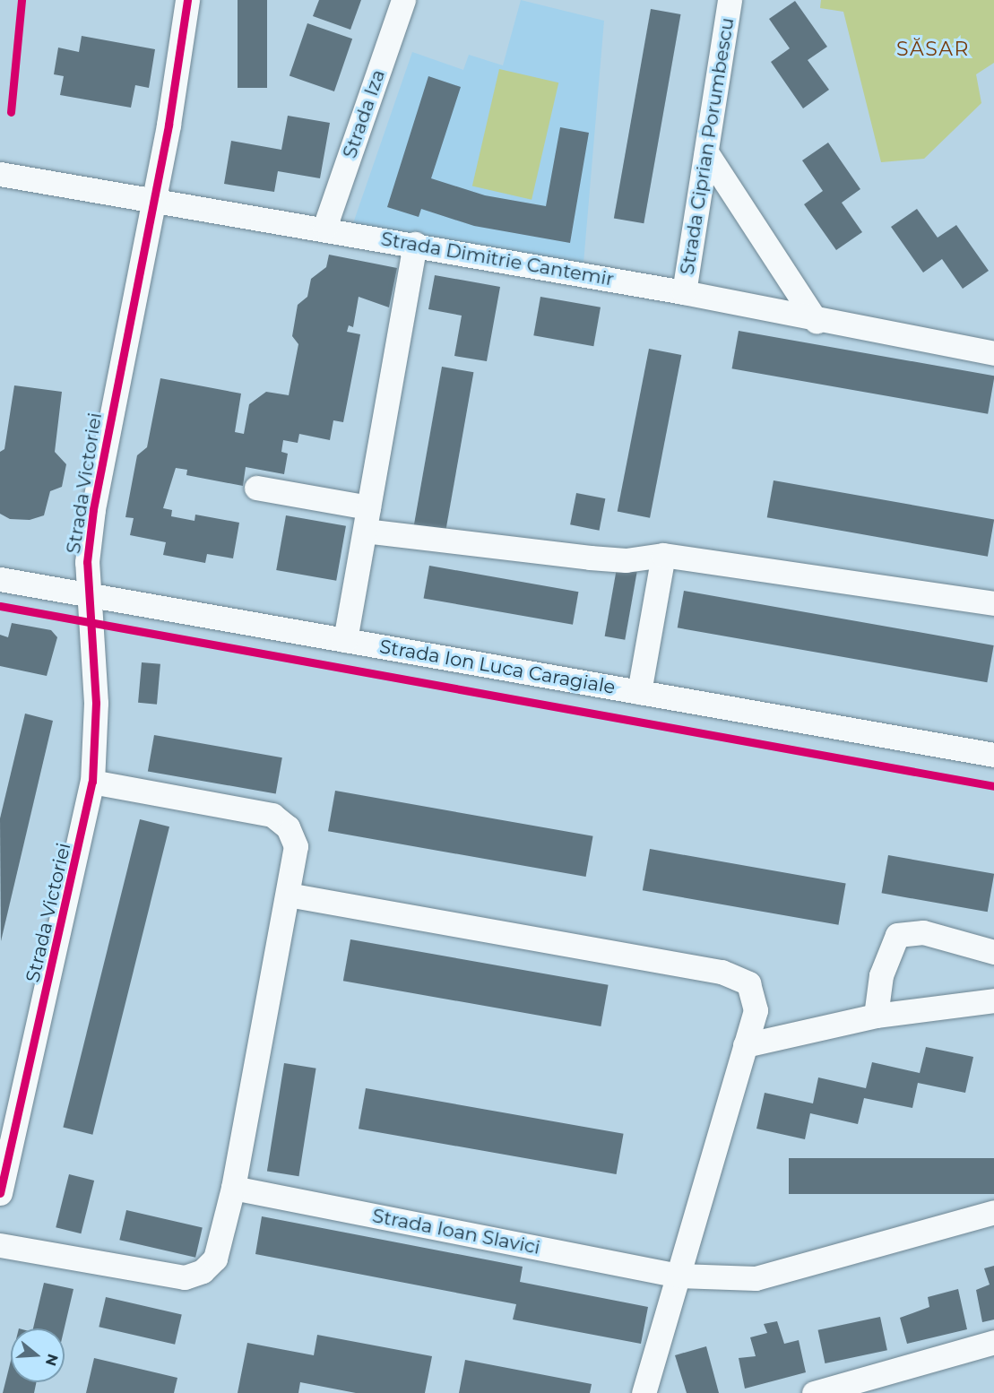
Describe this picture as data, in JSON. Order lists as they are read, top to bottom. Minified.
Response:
{"streets":{"street":["Strada Iza","Strada Ciprian Porumbescu","Strada Dimitrie Cantemir","Strada Victoriei","Strada Ion Luca Caragiale","Strada Ioan Slavici"]},"crossings":[["Strada Iza","Strada Dimitrie Cantemir"],["Strada Ciprian Porumbescu","Strada Dimitrie Cantemir"],["Strada Dimitrie Cantemir","Strada Victoriei"],["Strada Victoriei","Strada Ion Luca Caragiale"]],"districts":["SĂSAR"],"north":"right"}
